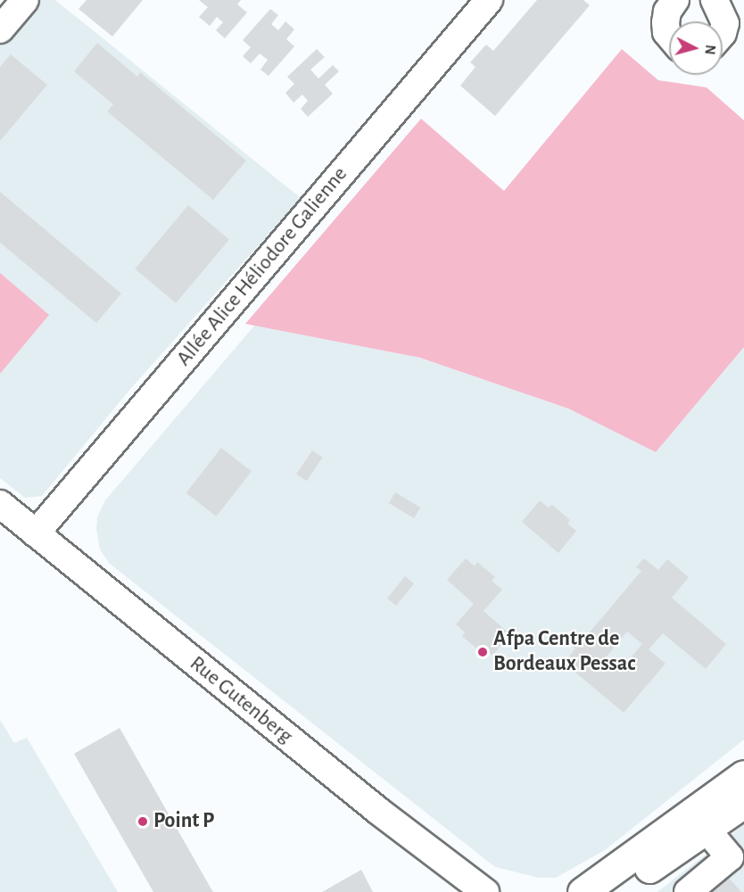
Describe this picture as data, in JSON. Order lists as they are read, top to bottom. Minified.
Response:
{"streets":{"street":["Allée Alice Héliodore Galienne","Rue Gutenberg"]},"crossings":[["Allée Alice Héliodore Galienne","Rue Gutenberg"]],"places":["Afpa Centre de Bordeaux Pessac","Point P"],"north":"right"}
